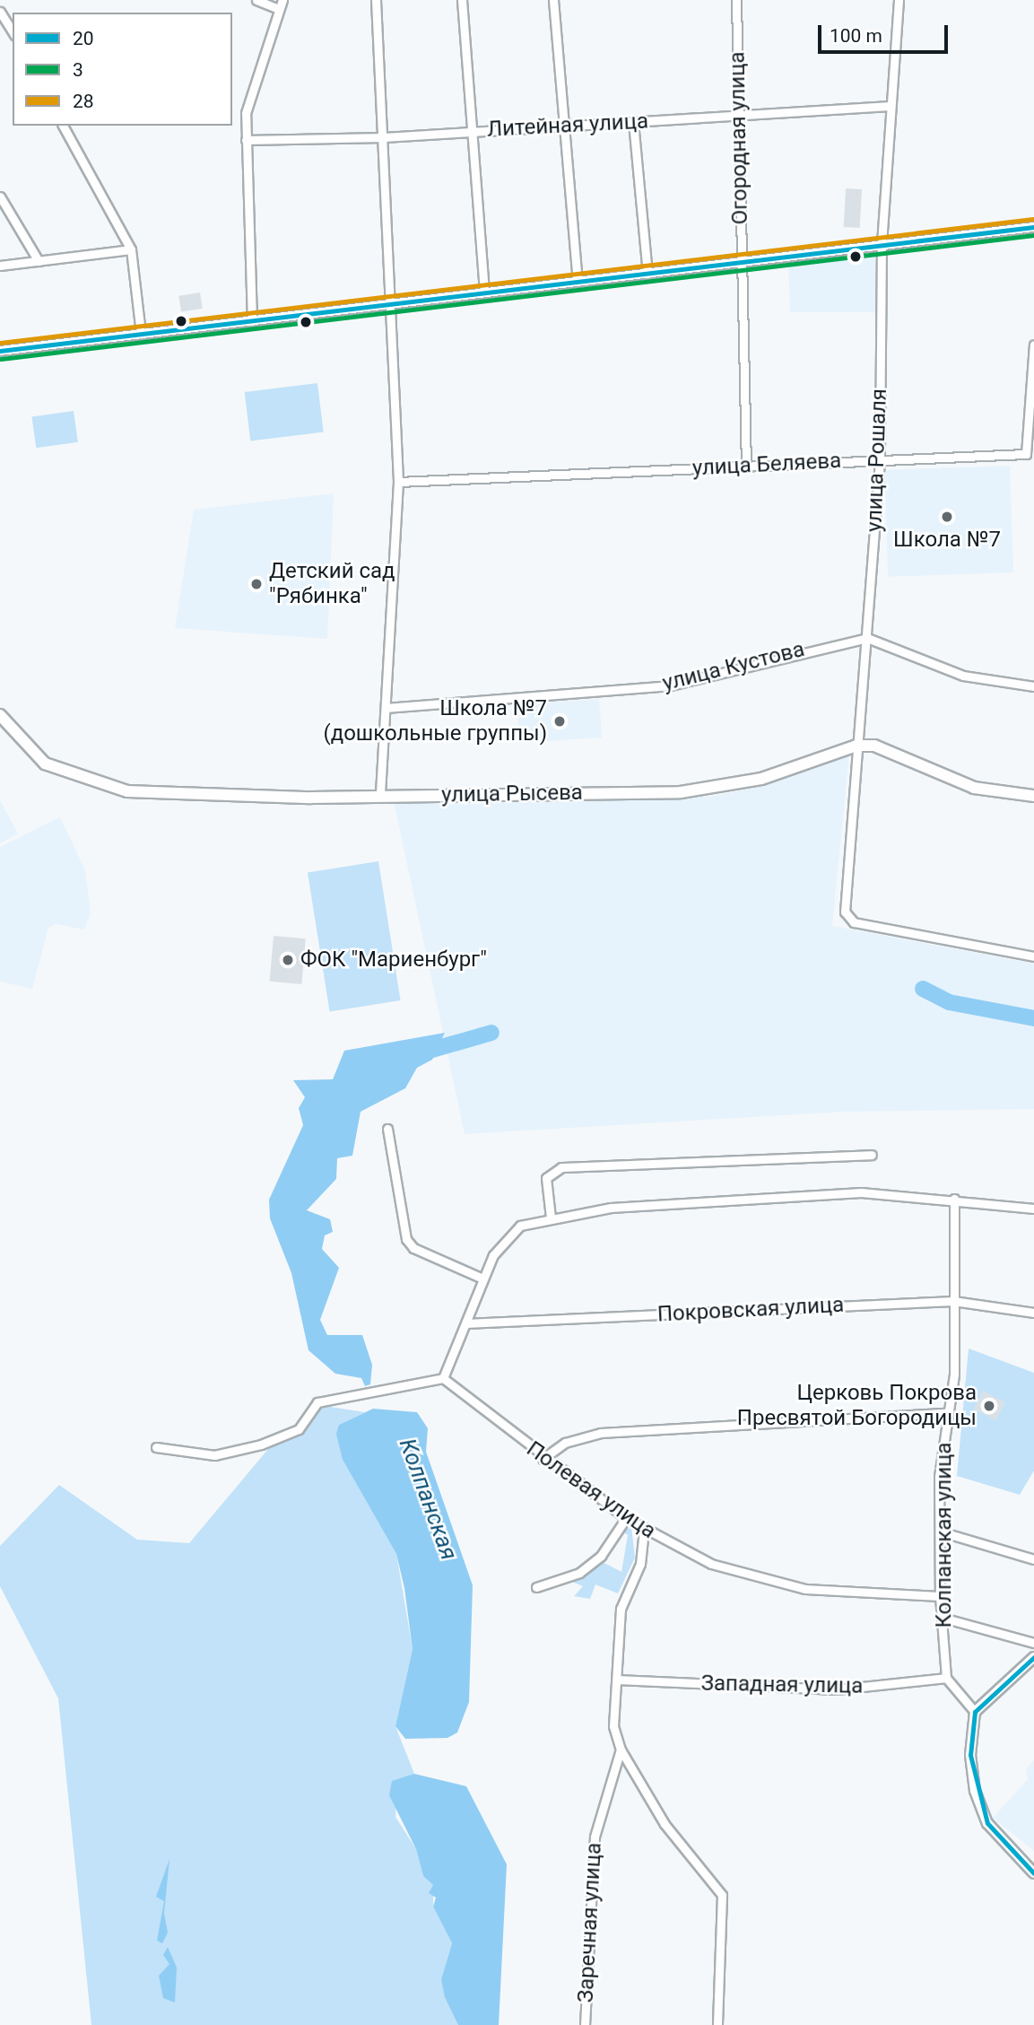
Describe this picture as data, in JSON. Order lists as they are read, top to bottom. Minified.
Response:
{"streets":{"main road":["улица Рысева"],"street":["Литейная улица","Огородная улица","улица Рошаля","улица Беляева","улица Кустова","Покровская улица","Полевая улица","Колпанская улица","Западная улица","Заречная улица"]},"crossings":[["Литейная улица","Огородная улица"],["Литейная улица","улица Рошаля"],["Огородная улица","улица Беляева"],["улица Рошаля","улица Беляева"],["улица Рошаля","улица Кустова"],["улица Рошаля","улица Рысева"],["Покровская улица","Колпанская улица"],["Полевая улица","Колпанская улица"],["Колпанская улица","Западная улица"]],"water":["Колпанская"],"places":["Школа №7","Детский сад \"Рябинка\"","Школа №7 (дошкольные группы)","ФОК \"Мариенбург\"","Церковь Покрова Пресвятой Богородицы"],"lines":["transit line 28","transit line 20","transit line 3"],"legend":["20","3","28"],"scale_bar":"100 m"}
